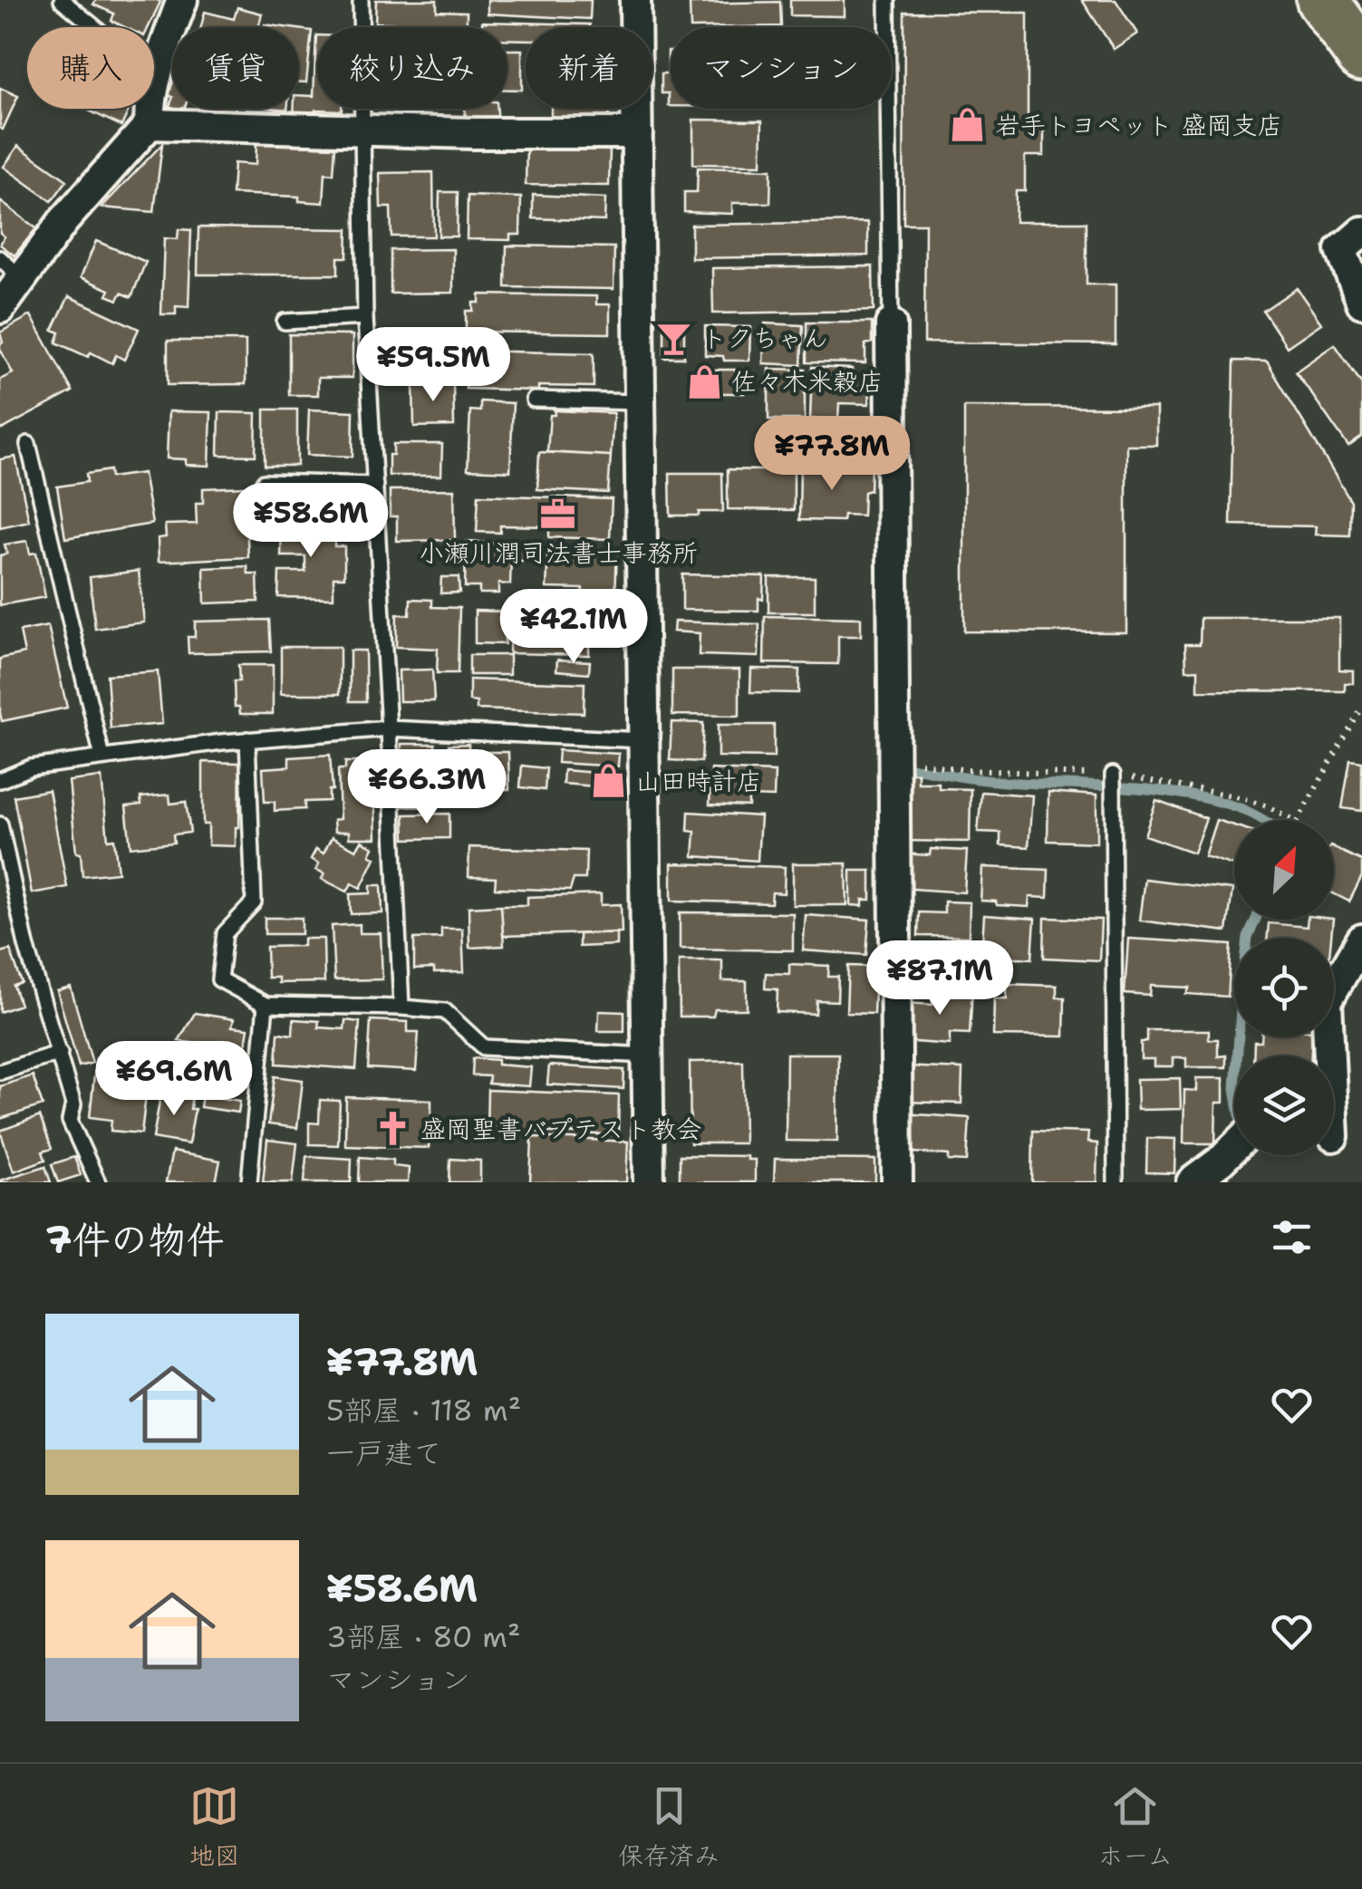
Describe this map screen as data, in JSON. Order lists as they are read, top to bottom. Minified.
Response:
{"places":{"shop":["岩手トヨペット 盛岡支店","佐々木米穀店","山田時計店"],"bar":["トクちゃん"],"office":["小瀬川潤司法書士事務所"],"church":["盛岡聖書バプテスト教会"]},"north":"top right","page":{"chip":["購入","賃貸","絞り込み","新着","マンション"],"price":["¥59.5M","¥77.8M","¥58.6M","¥42.1M","¥66.3M","¥87.1M","¥69.6M"],"heading":"7件の物件","list":[{"name":"¥77.8M","note":"5部屋 · 118 m² · 一戸建て"},{"name":"¥58.6M","note":"3部屋 · 80 m² · マンション"}],"tabs":["地図","保存済み","ホーム"]}}
